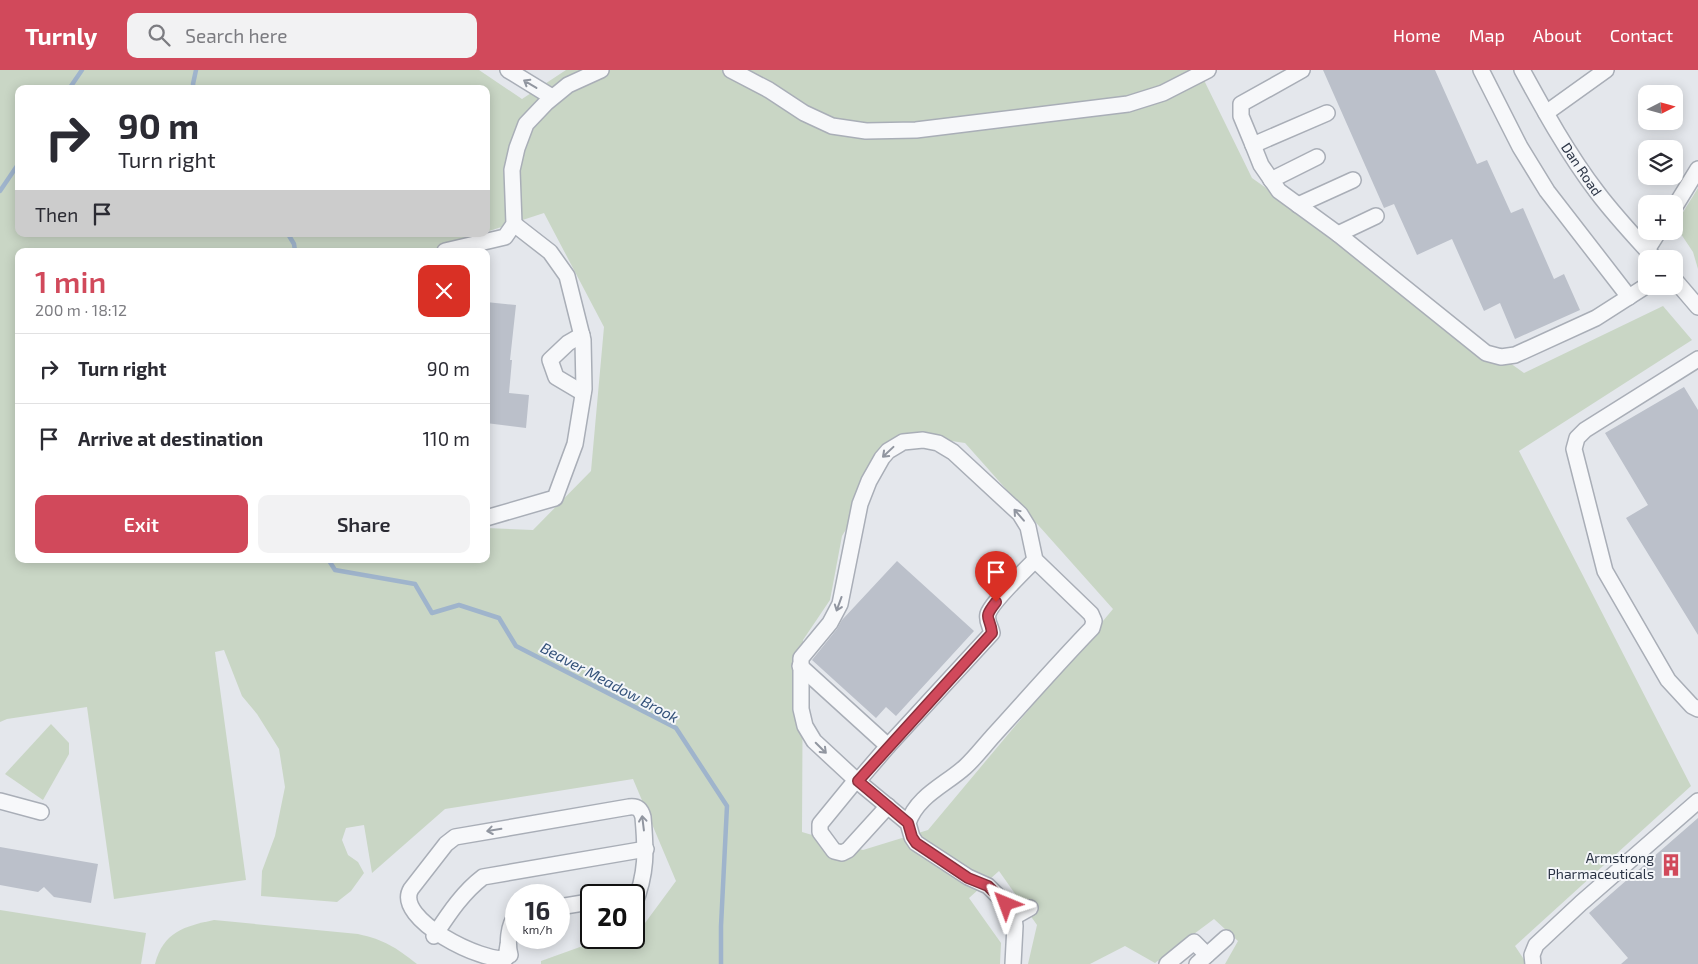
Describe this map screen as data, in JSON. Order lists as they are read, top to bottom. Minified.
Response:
{"streets":{"street":["Dan Road"]},"water":["Beaver Meadow Brook"],"places":{"building":["Armstrong Pharmaceuticals"]},"north":"right","page":{"header":"Turnly","search":"Search here","nav":["Home","Map","About","Contact"],"map_buttons":["+","−"],"turn":["90 m","Turn right"],"then":"Then","heading":["1 min","200 m · 18:12"],"list":[{"name":"Turn right","value":"90 m"},{"name":"Arrive at destination","value":"110 m"}],"buttons":["Exit","Share"],"speed":"16 km/h","limit":"20"}}
